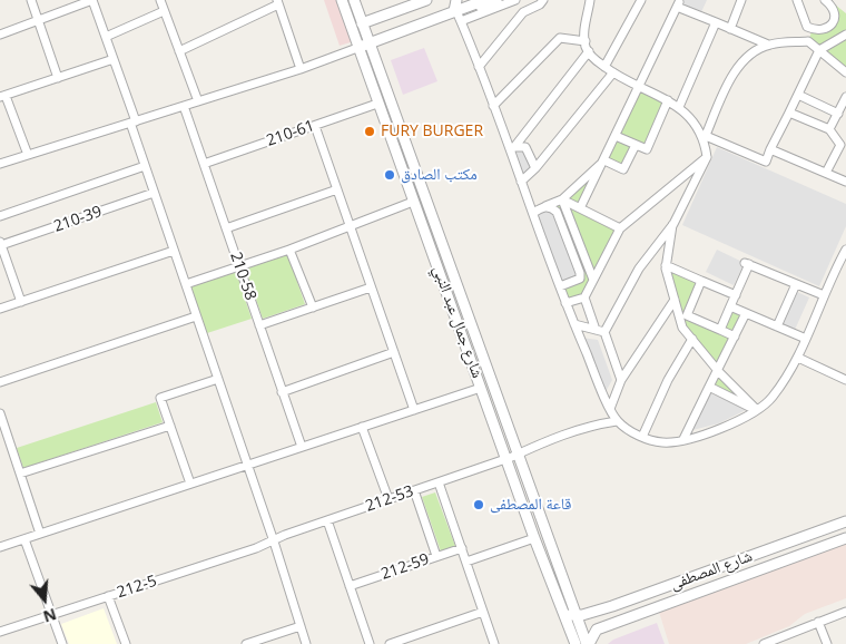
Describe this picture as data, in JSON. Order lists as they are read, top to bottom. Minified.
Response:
{"streets":{"street":["210-61","210-39","210-58","شارع جمال عبد النبي","212-53","212-59","شارع المصطفى","212-5"]},"crossings":[["210-61","210-58"],["210-61","شارع جمال عبد النبي"],["شارع جمال عبد النبي","212-53"],["شارع جمال عبد النبي","شارع المصطفى"],["212-53","212-5"]],"places":["FURY BURGER","مكتب الصادق","قاعة المصطفى"],"north":"bottom"}
